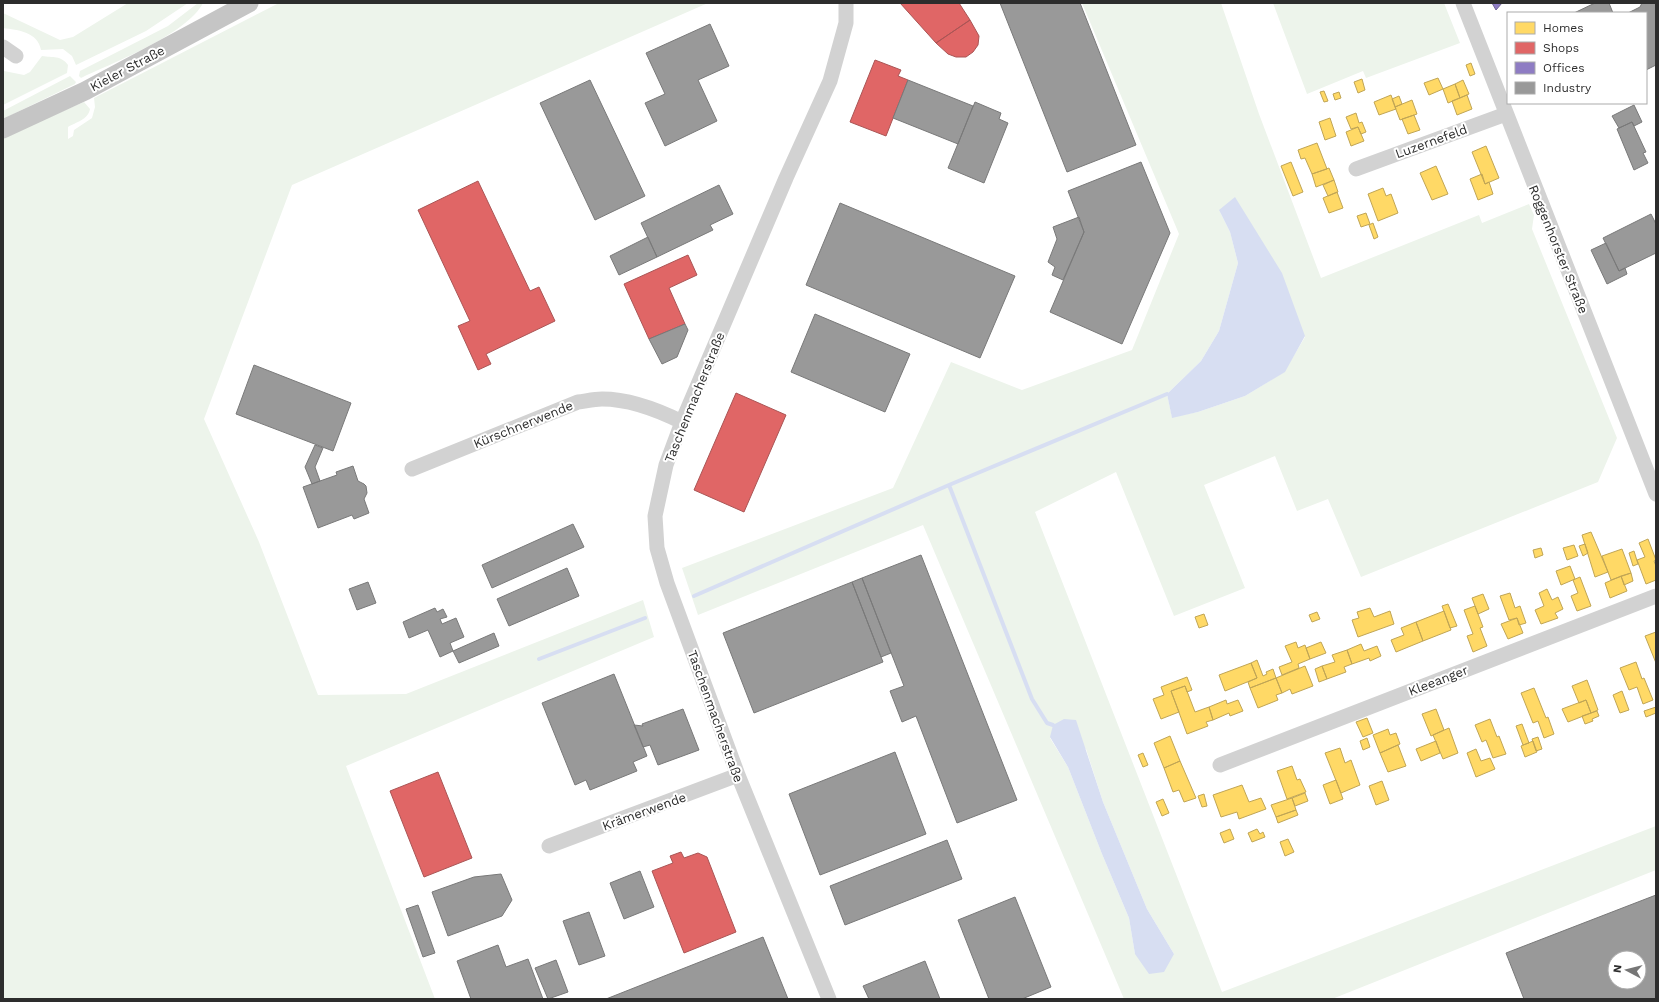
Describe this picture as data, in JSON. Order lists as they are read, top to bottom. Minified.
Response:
{"streets":{"main road":["Kieler Straße"],"street":["Luzernefeld","Roggenhorster Straße","Taschenmacherstraße","Kürschnerwende","Kleeanger","Krämerwende"]},"crossings":[["Luzernefeld","Roggenhorster Straße"],["Taschenmacherstraße","Kürschnerwende"],["Taschenmacherstraße","Krämerwende"]],"legend":["Homes","Shops","Offices","Industry"],"north":"left"}
